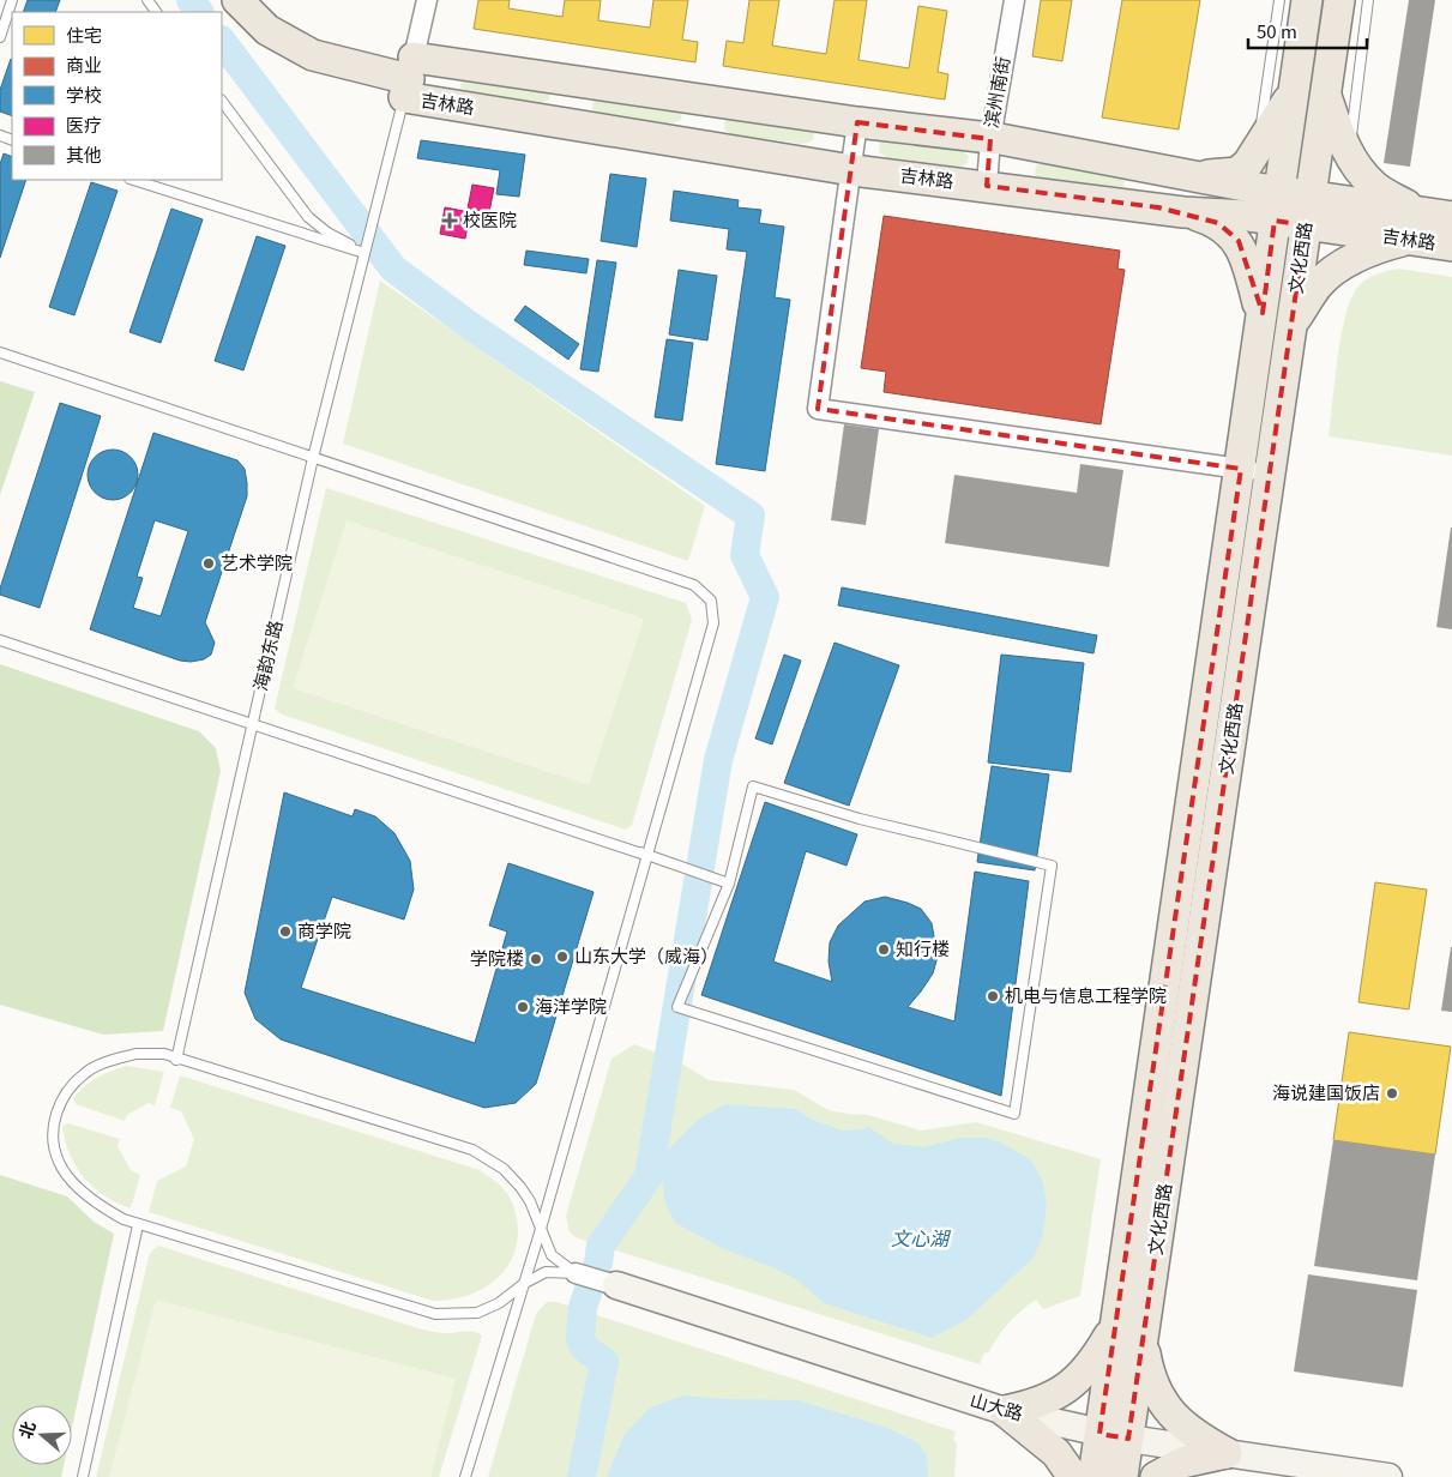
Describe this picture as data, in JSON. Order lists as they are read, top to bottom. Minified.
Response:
{"streets":{"main road":["吉林路","文化西路","山大路"],"street":["滨州南街"],"lane":["海韵东路"]},"crossings":[["滨州南街","吉林路"],["吉林路","文化西路"],["吉林路","海韵东路"],["文化西路","山大路"]],"water":["文心湖"],"places":{"health":["校医院"],"other":["艺术学院","商学院","知行楼","山东大学（威海）","学院楼","机电与信息工程学院","海洋学院","海说建国饭店"]},"legend":["住宅","商业","学校","医疗","其他"],"scale_bar":"50 m","north":"left"}
